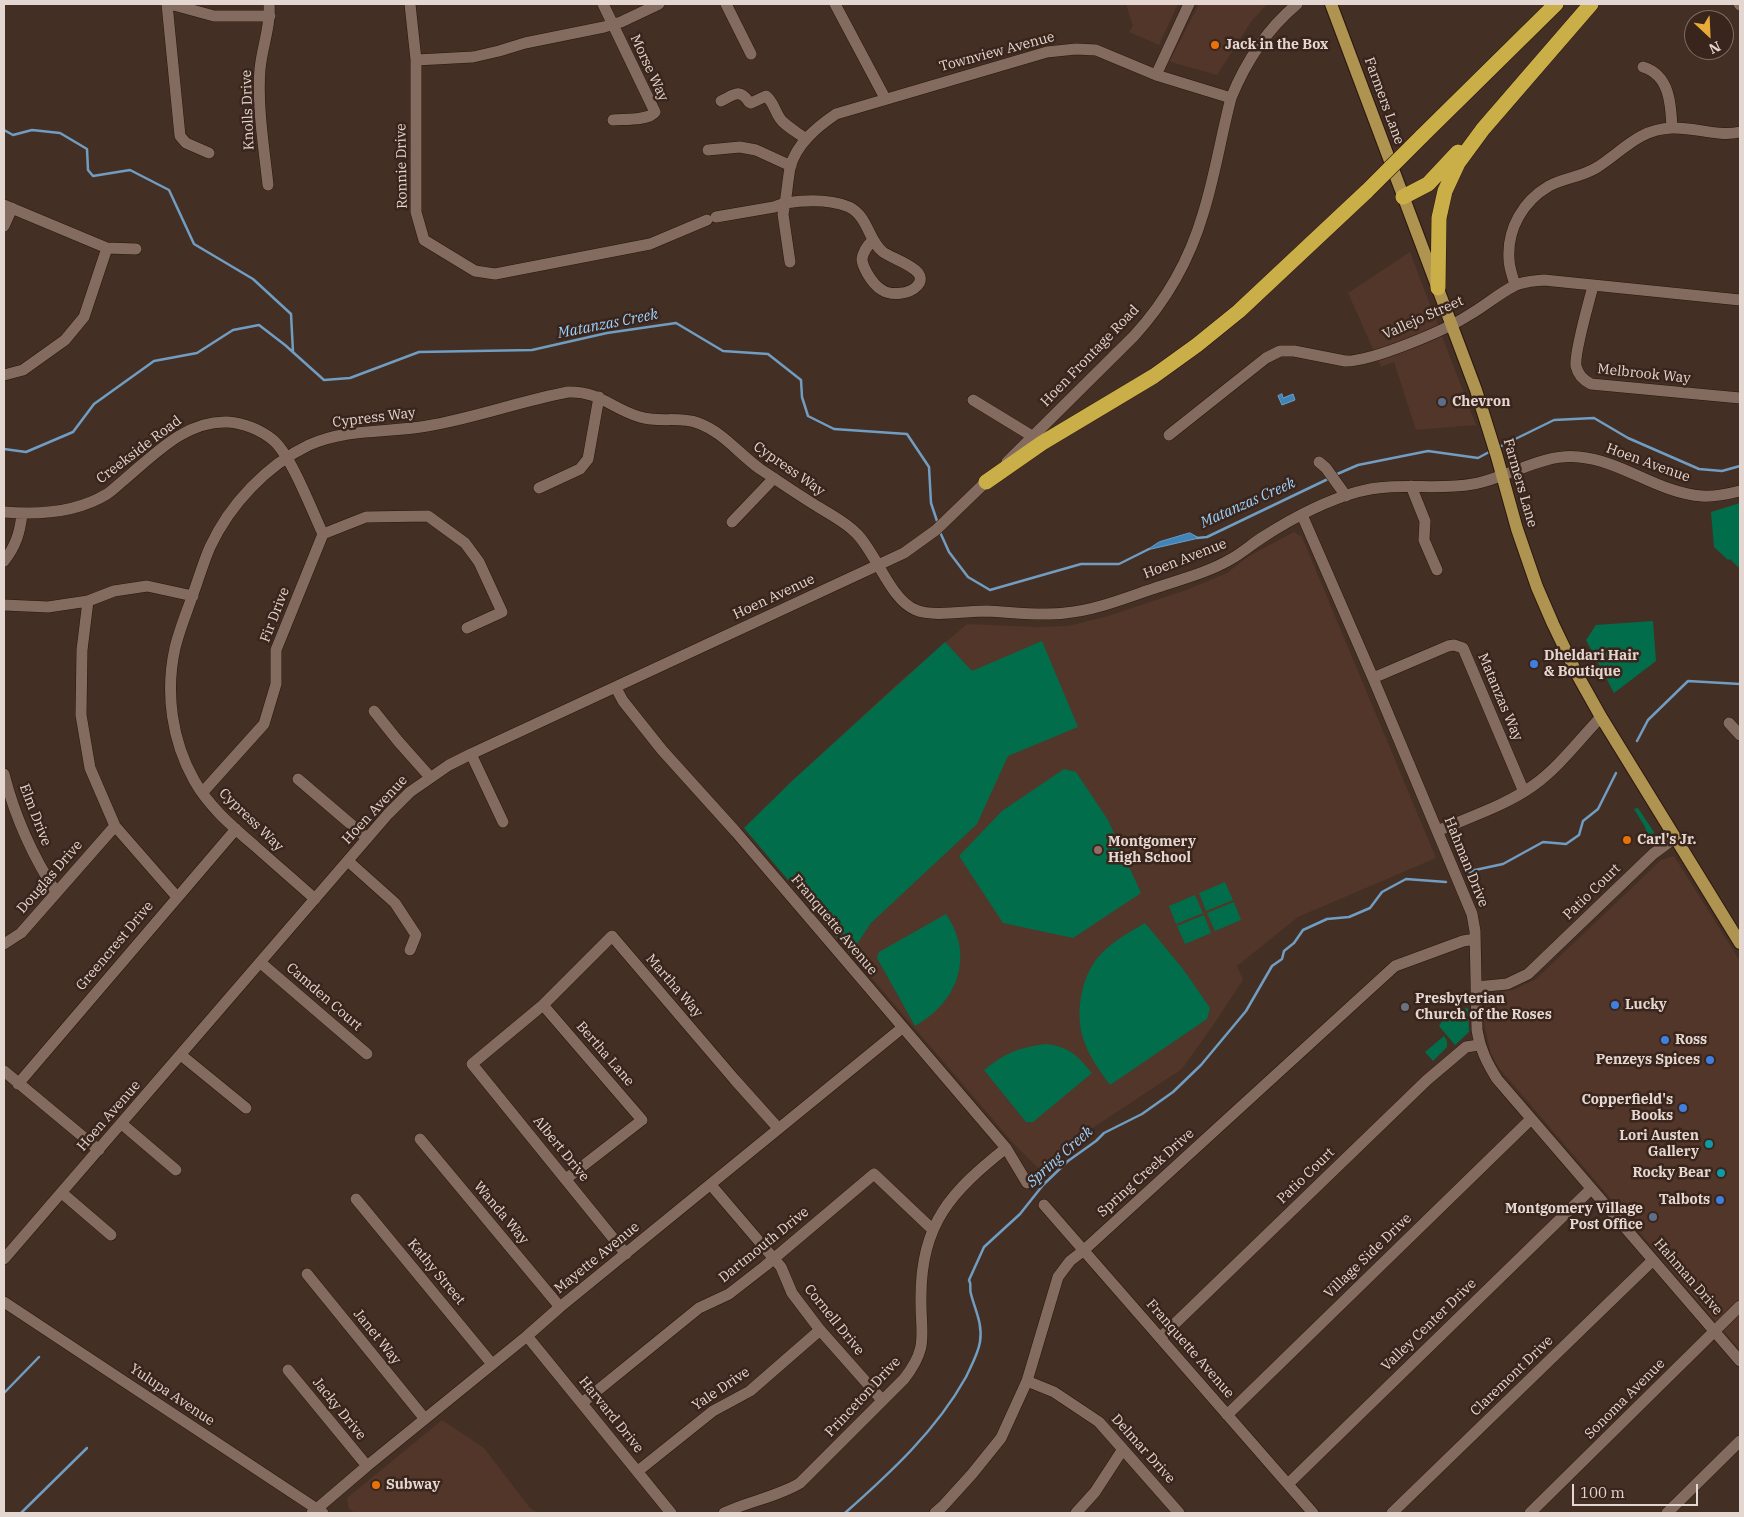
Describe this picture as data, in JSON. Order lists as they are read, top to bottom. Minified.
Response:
{"streets":{"main road":["Farmers Lane"],"street":["Townview Avenue","Morse Way","Knolls Drive","Ronnie Drive","Vallejo Street","Hoen Frontage Road","Melbrook Way","Cypress Way","Creekside Road","Hoen Avenue","Fir Drive","Matanzas Way","Elm Drive","Hahman Drive","Douglas Drive","Patio Court","Franquette Avenue","Greencrest Drive","Martha Way","Camden Court","Bertha Lane","Albert Drive","Spring Creek Drive","Wanda Way","Dartmouth Drive","Village Side Drive","Mayette Avenue","Kathy Street","Cornell Drive","Valley Center Drive","Janet Way","Claremont Drive","Yale Drive","Yulupa Avenue","Princeton Drive","Sonoma Avenue","Jacky Drive","Harvard Drive","Delmar Drive"]},"crossings":[["Townview Avenue","Ronnie Drive"],["Townview Avenue","Hoen Frontage Road"],["Farmers Lane","Vallejo Street"],["Farmers Lane","Hoen Avenue"],["Farmers Lane","Patio Court"],["Vallejo Street","Melbrook Way"],["Hoen Frontage Road","Cypress Way"],["Hoen Frontage Road","Hoen Avenue"],["Cypress Way","Creekside Road"],["Cypress Way","Hoen Avenue"],["Cypress Way","Fir Drive"],["Cypress Way","Greencrest Drive"],["Creekside Road","Fir Drive"],["Hoen Avenue","Hahman Drive"],["Hoen Avenue","Franquette Avenue"],["Hoen Avenue","Camden Court"],["Matanzas Way","Hahman Drive"],["Elm Drive","Douglas Drive"],["Hahman Drive","Patio Court"],["Hahman Drive","Spring Creek Drive"],["Hahman Drive","Village Side Drive"],["Hahman Drive","Valley Center Drive"],["Hahman Drive","Claremont Drive"],["Hahman Drive","Sonoma Avenue"],["Patio Court","Franquette Avenue"],["Franquette Avenue","Spring Creek Drive"],["Franquette Avenue","Village Side Drive"],["Franquette Avenue","Mayette Avenue"],["Franquette Avenue","Valley Center Drive"],["Franquette Avenue","Princeton Drive"],["Martha Way","Bertha Lane"],["Martha Way","Albert Drive"],["Martha Way","Mayette Avenue"],["Bertha Lane","Albert Drive"],["Albert Drive","Mayette Avenue"],["Spring Creek Drive","Delmar Drive"],["Wanda Way","Mayette Avenue"],["Dartmouth Drive","Cornell Drive"],["Dartmouth Drive","Princeton Drive"],["Dartmouth Drive","Harvard Drive"],["Mayette Avenue","Kathy Street"],["Mayette Avenue","Cornell Drive"],["Mayette Avenue","Janet Way"],["Mayette Avenue","Yulupa Avenue"],["Mayette Avenue","Jacky Drive"],["Mayette Avenue","Harvard Drive"],["Cornell Drive","Yale Drive"],["Cornell Drive","Princeton Drive"],["Yale Drive","Harvard Drive"]],"water":["Matanzas Creek","Spring Creek"],"places":["Jack in the Box","Chevron","Dheldari Hair & Boutique","Carl's Jr.","Montgomery High School","Lucky","Presbyterian Church of the Roses","Ross","Penzeys Spices","Copperfield's Books","Lori Austen Gallery","Rocky Bear","Talbots","Montgomery Village Post Office","Subway"],"scale_bar":"100 m","north":"bottom right"}
